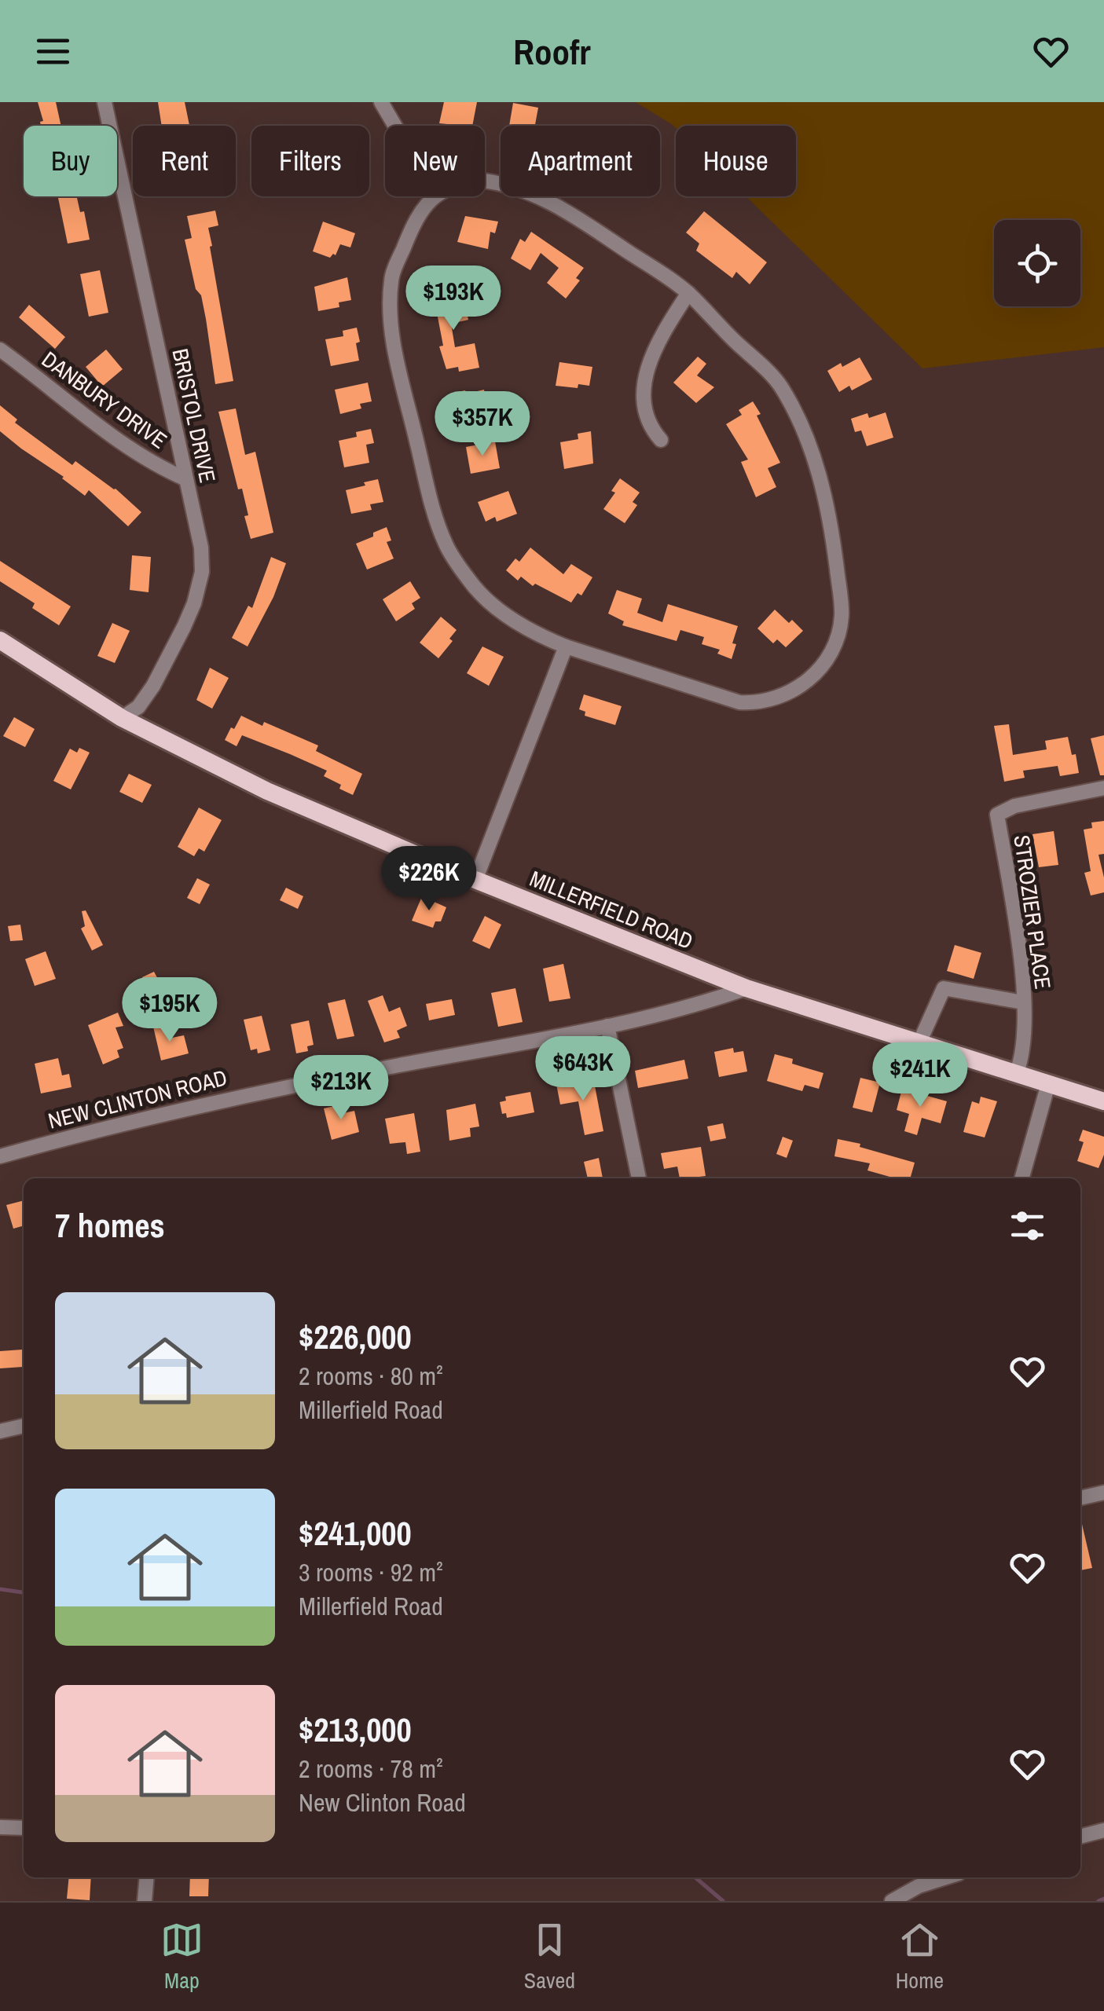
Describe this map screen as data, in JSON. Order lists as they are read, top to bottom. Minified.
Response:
{"streets":{"main road":["MILLERFIELD ROAD"],"street":["DANBURY DRIVE","BRISTOL DRIVE","STROZIER PLACE","NEW CLINTON ROAD"]},"crossings":[["DANBURY DRIVE","BRISTOL DRIVE"],["BRISTOL DRIVE","MILLERFIELD ROAD"],["MILLERFIELD ROAD","STROZIER PLACE"],["MILLERFIELD ROAD","NEW CLINTON ROAD"]],"page":{"header":"Roofr","chip":["Buy","Rent","Filters","New","Apartment","House"],"price":["$193K","$357K","$226K","$195K","$643K","$241K","$213K"],"heading":"7 homes","list":[{"name":"$226,000","note":"2 rooms · 80 m² · Millerfield Road"},{"name":"$241,000","note":"3 rooms · 92 m² · Millerfield Road"},{"name":"$213,000","note":"2 rooms · 78 m² · New Clinton Road"}],"tabs":["Map","Saved","Home"]}}
